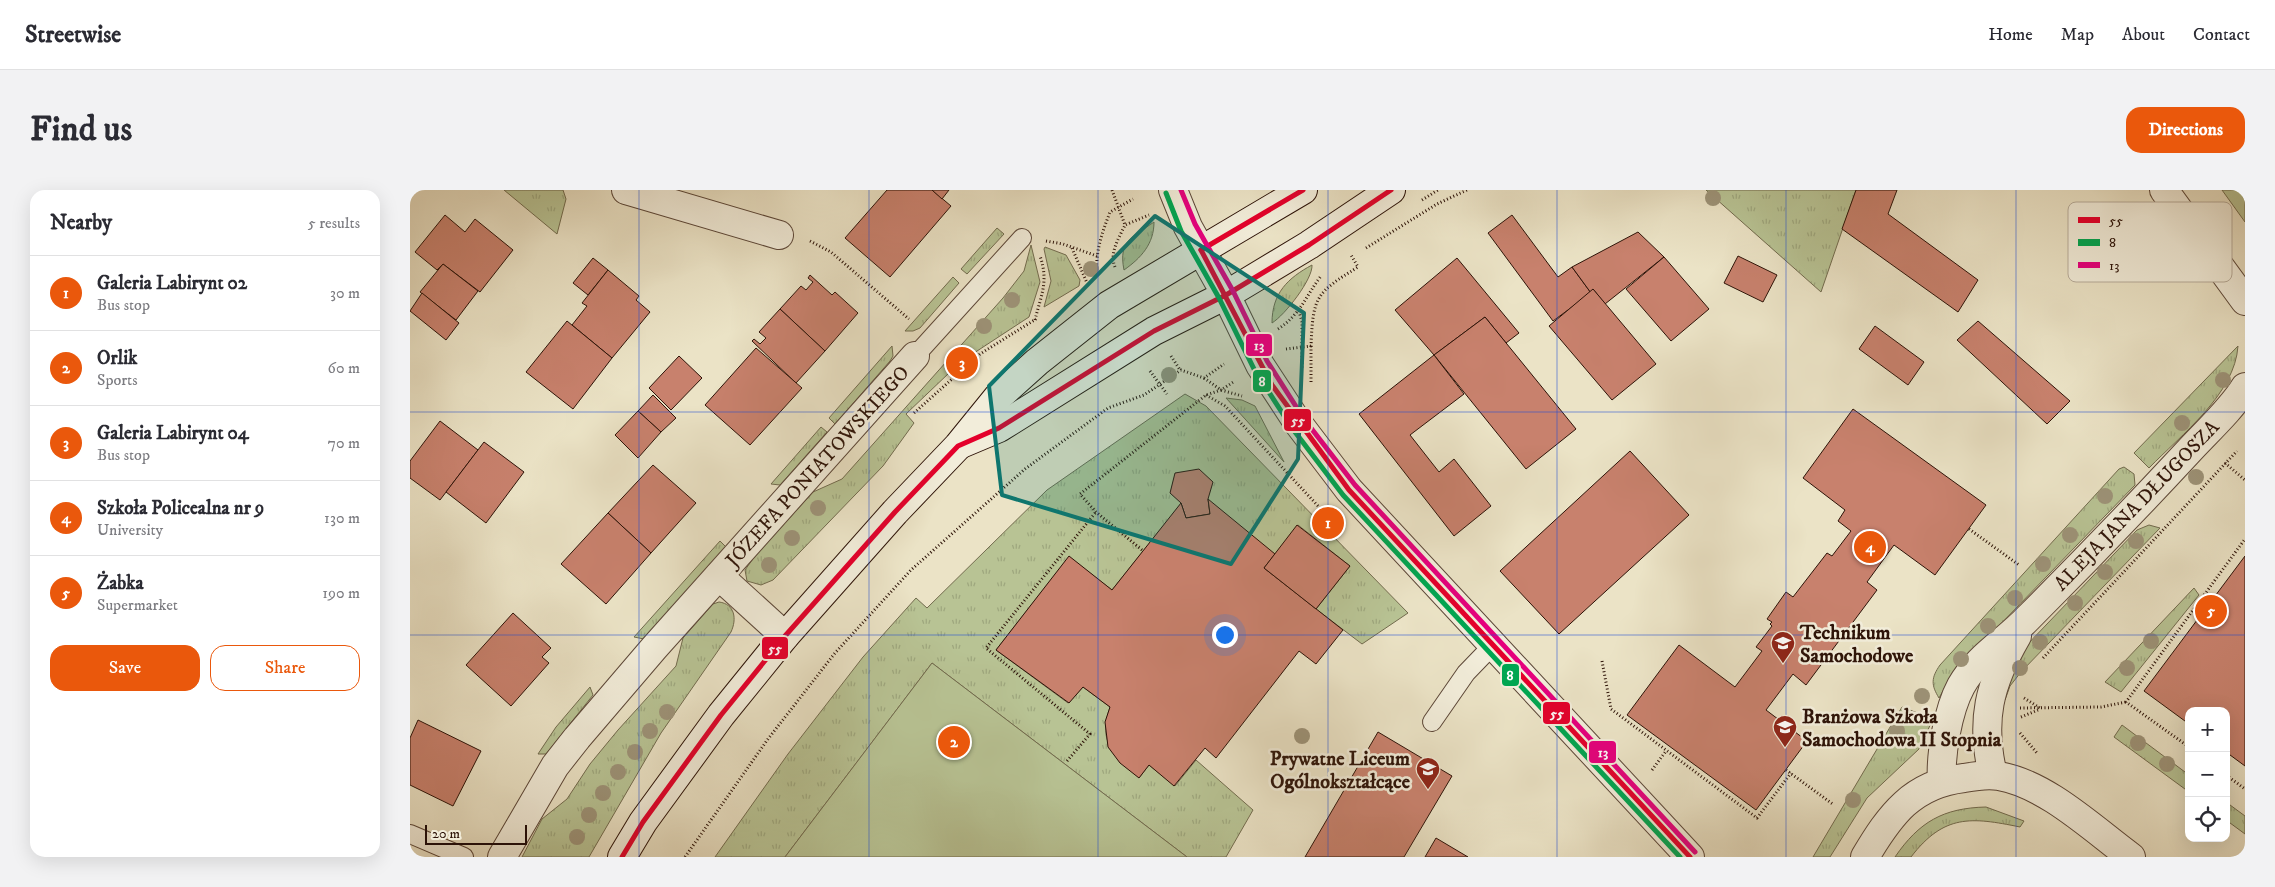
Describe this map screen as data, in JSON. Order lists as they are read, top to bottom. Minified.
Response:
{"streets":{"street":["JÓZEFA PONIATOWSKIEGO","ALEJA JANA DŁUGOSZA"]},"places":{"school or university":["Technikum Samochodowe","Branżowa Szkoła Samochodowa II Stopnia","Prywatne Liceum Ogólnokształcące"]},"lines":["transit line 55","transit line 13","transit line 8"],"legend":["55","8","13"],"scale_bar":"20 m","page":{"header":"Streetwise","nav":["Home","Map","About","Contact"],"buttons":["Directions",["Save","Share"]],"title":"Find us","heading":["Nearby","5 results"],"list":[{"mark":"1","name":"Galeria Labirynt 02","note":"Bus stop","value":"30 m"},{"mark":"2","name":"Orlik","note":"Sports","value":"60 m"},{"mark":"3","name":"Galeria Labirynt 04","note":"Bus stop","value":"70 m"},{"mark":"4","name":"Szkoła Policealna nr 9","note":"University","value":"130 m"},{"mark":"5","name":"Żabka","note":"Supermarket","value":"190 m"}],"pins":["3","1","4","5","2"],"map_buttons":["+","−"],"scale":"20 m"}}
